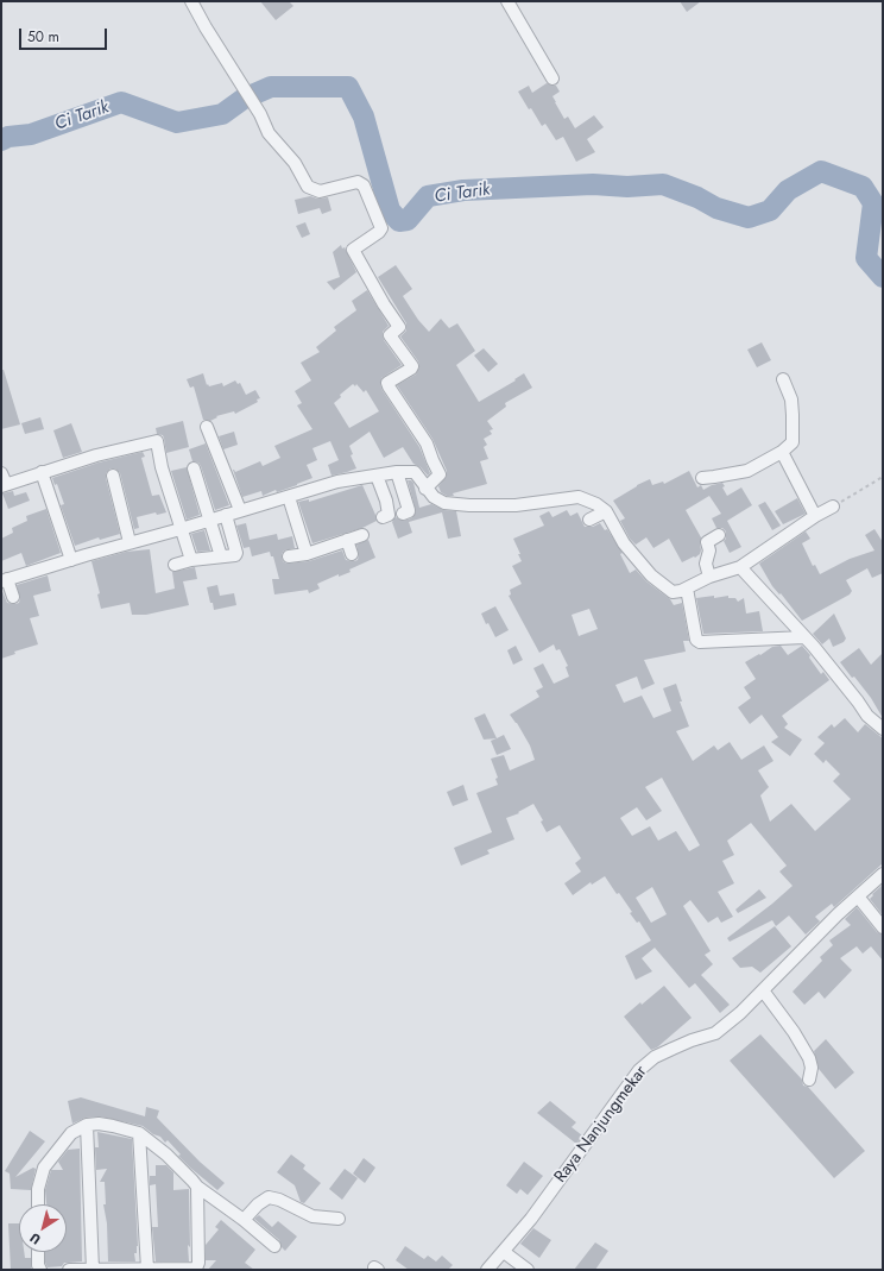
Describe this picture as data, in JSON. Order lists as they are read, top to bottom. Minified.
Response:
{"streets":{"street":["Raya Nanjungmekar"]},"water":["Ci Tarik"],"scale_bar":"50 m","north":"bottom left"}
